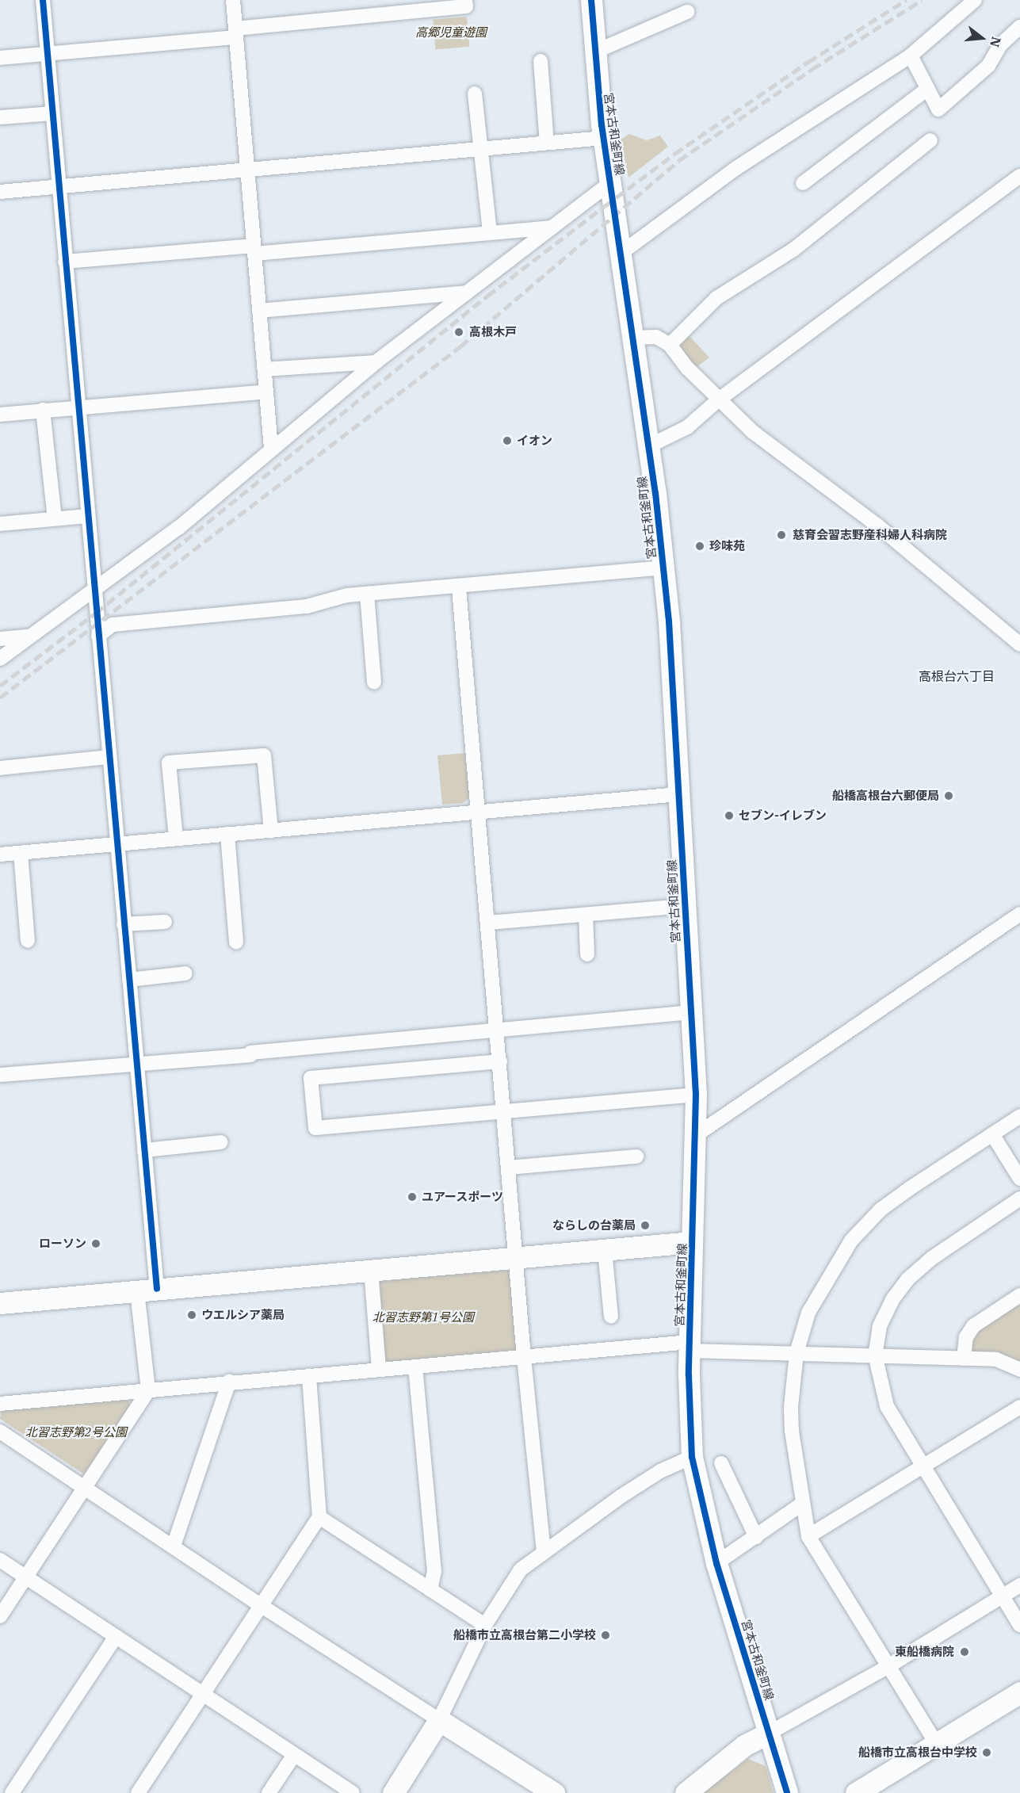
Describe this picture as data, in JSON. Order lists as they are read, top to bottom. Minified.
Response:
{"streets":{"street":["宮本古和釜町線"]},"districts":["高根台六丁目"],"parks":["高郷児童遊園","北習志野第1号公園","北習志野第2号公園"],"places":["高根木戸","イオン","慈育会習志野産科婦人科病院","珍味苑","船橋高根台六郵便局","セブン-イレブン","ユアースポーツ","ならしの台薬局","ローソン","ウエルシア薬局","船橋市立高根台第二小学校","東船橋病院","船橋市立高根台中学校"],"north":"right"}
